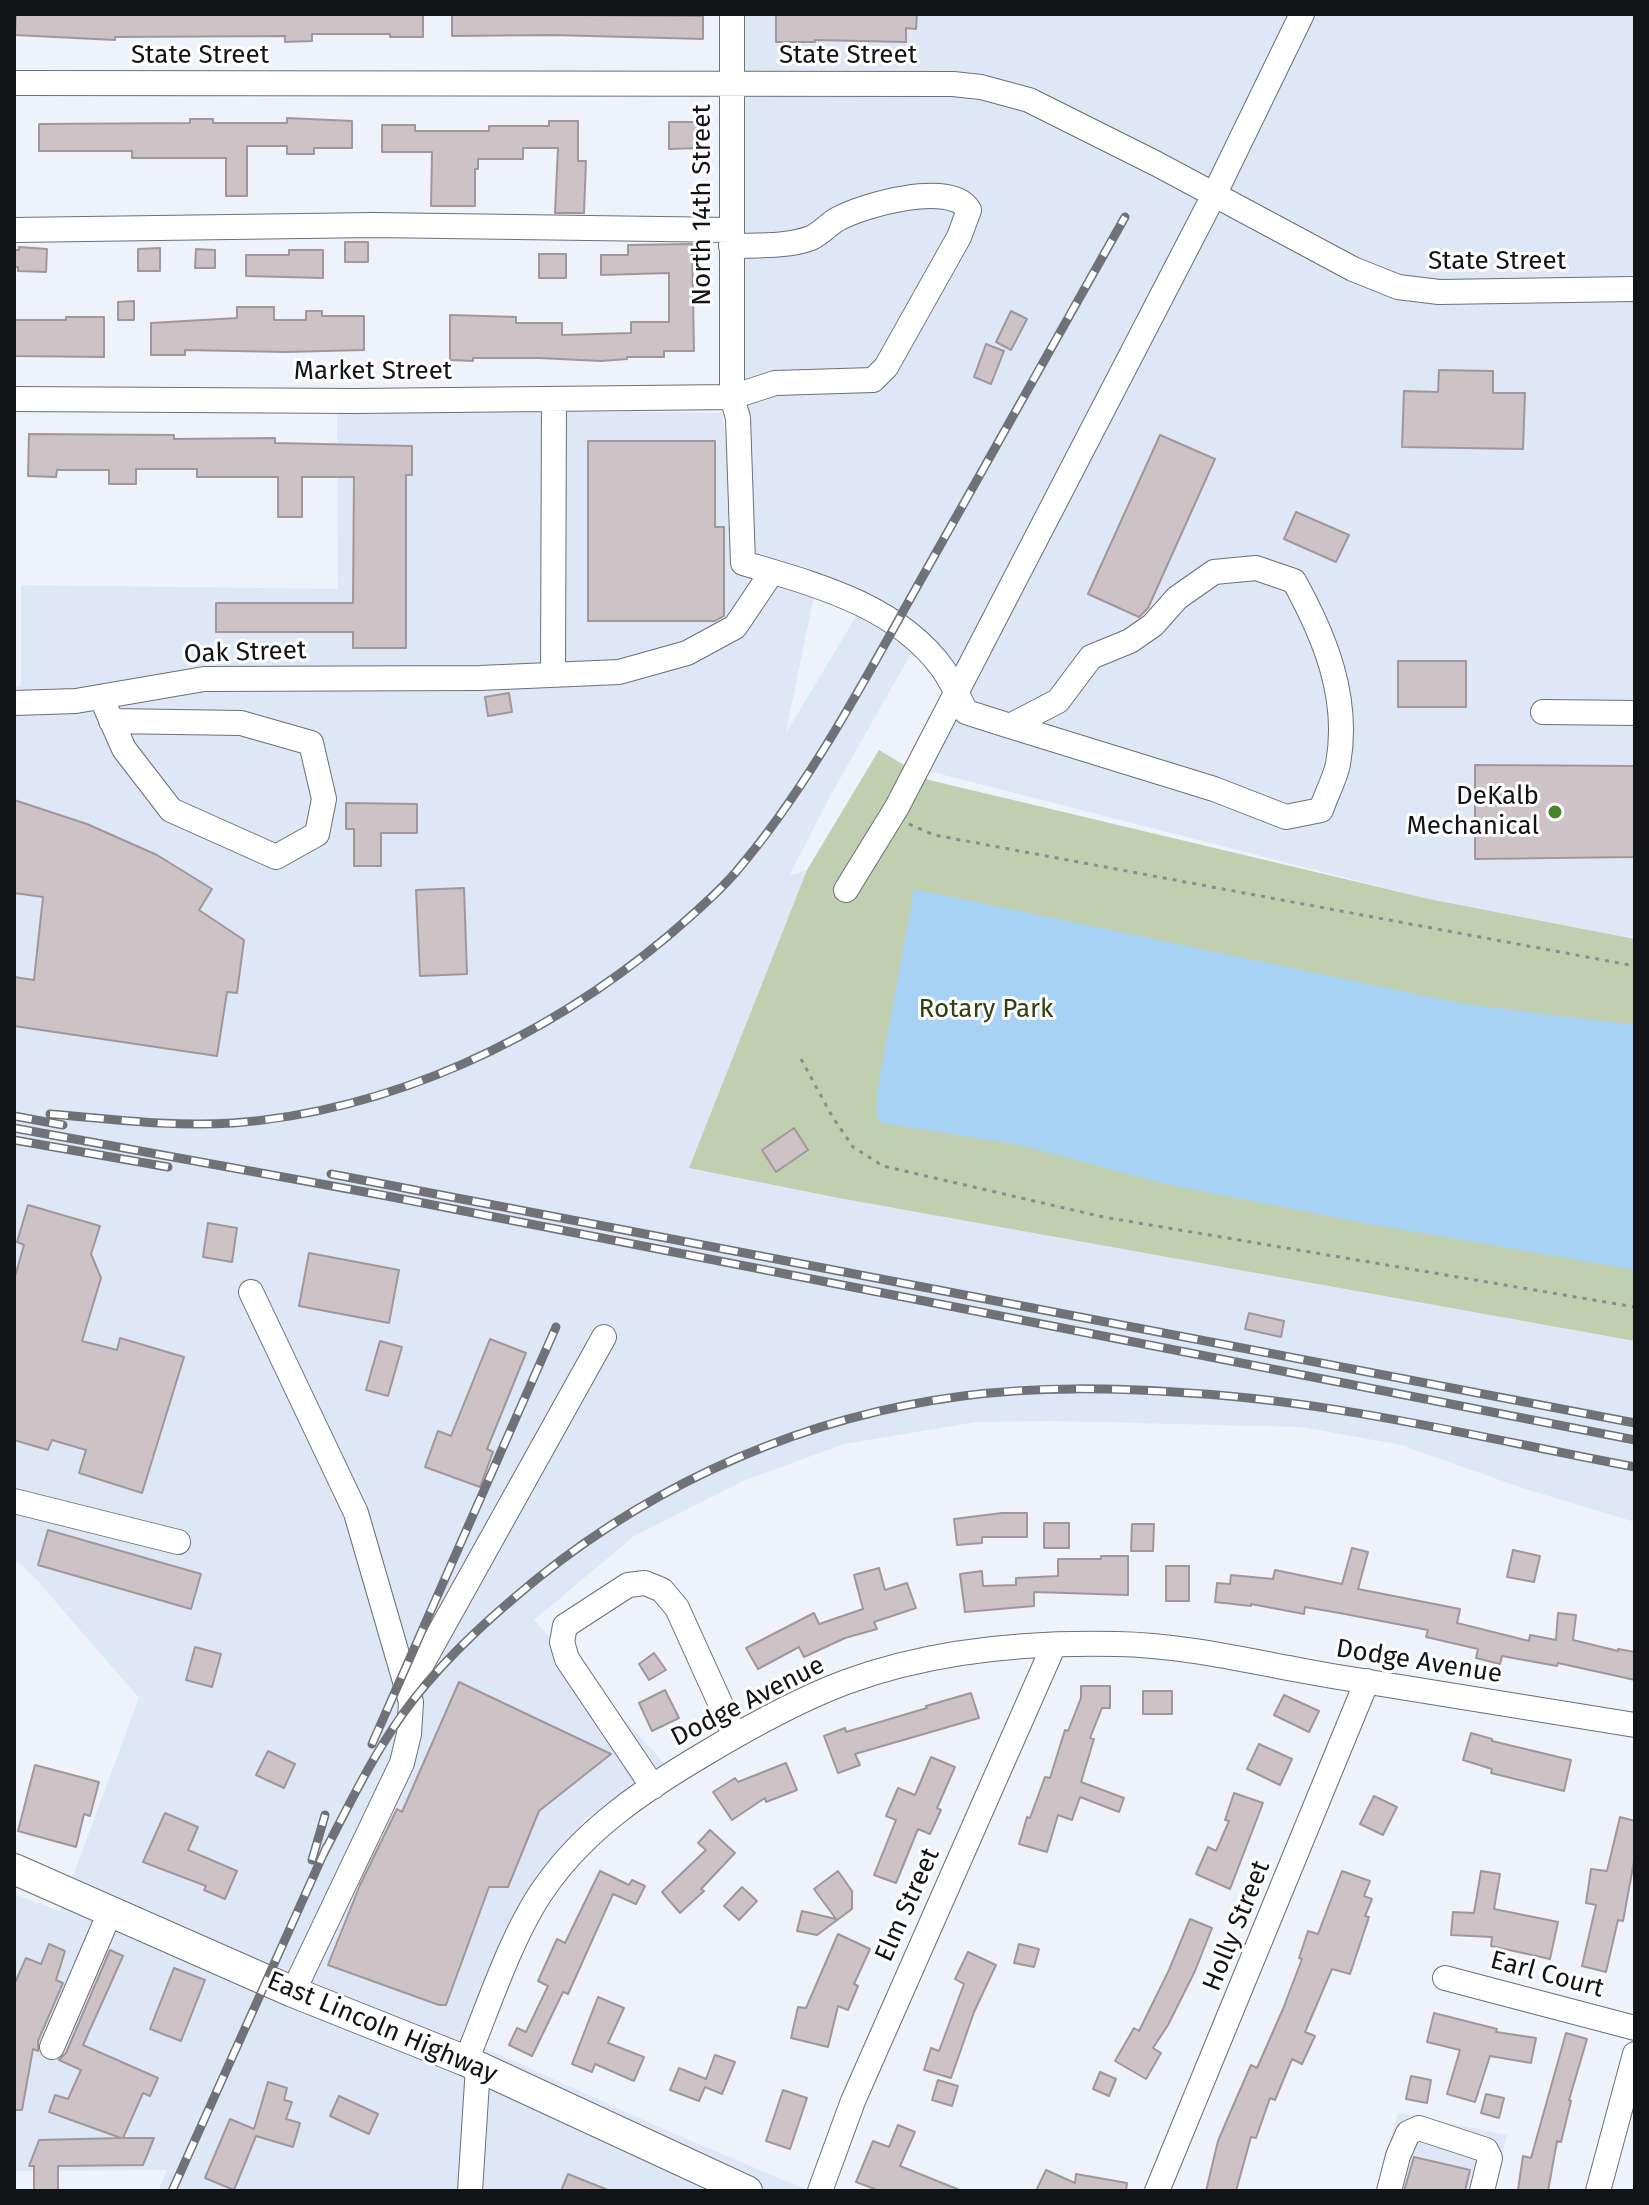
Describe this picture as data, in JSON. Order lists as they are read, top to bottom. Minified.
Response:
{"streets":{"main road":["East Lincoln Highway"],"street":["State Street","North 14th Street","Market Street","Oak Street","Dodge Avenue","Elm Street","Holly Street","Earl Court"]},"crossings":[["State Street","North 14th Street"],["North 14th Street","Market Street"],["North 14th Street","Oak Street"],["Dodge Avenue","Elm Street"],["Dodge Avenue","Holly Street"],["Dodge Avenue","East Lincoln Highway"]],"parks":["Rotary Park"],"places":["DeKalb Mechanical"]}
